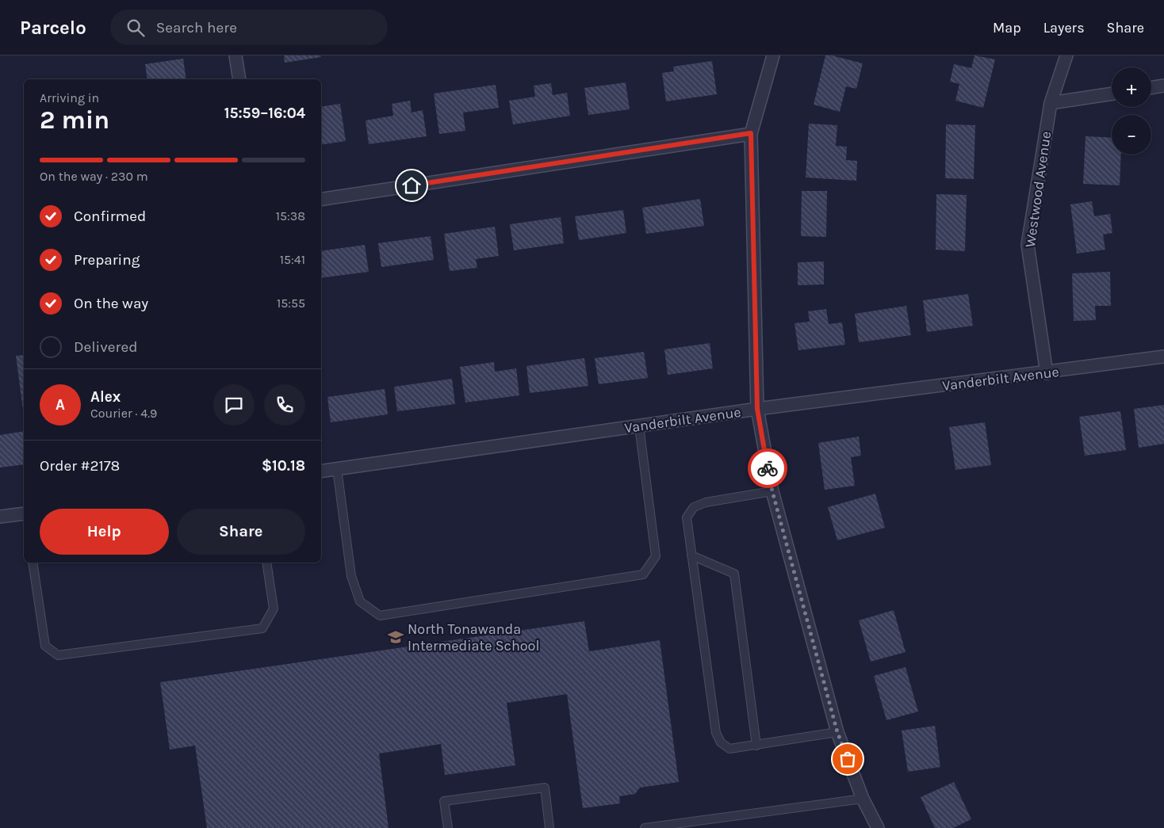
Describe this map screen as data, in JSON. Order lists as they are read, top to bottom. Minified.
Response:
{"streets":{"street":["Westwood Avenue","Vanderbilt Avenue"]},"crossings":[["Westwood Avenue","Vanderbilt Avenue"]],"places":{"school or university":["North Tonawanda Intermediate School"]},"page":{"header":"Parcelo","search":"Search here","nav":["Map","Layers","Share"],"map_buttons":["+","−"],"heading":["2 min","Arriving in","15:59–16:04"],"panel":["Alex","Courier · 4.9","Order #2178","$10.18"],"bar":"On the way · 230 m","list":[["Confirmed","15:38"],["Preparing","15:41"],["On the way","15:55"],"Delivered"],"round":"A","buttons":["Help","Share"]}}
